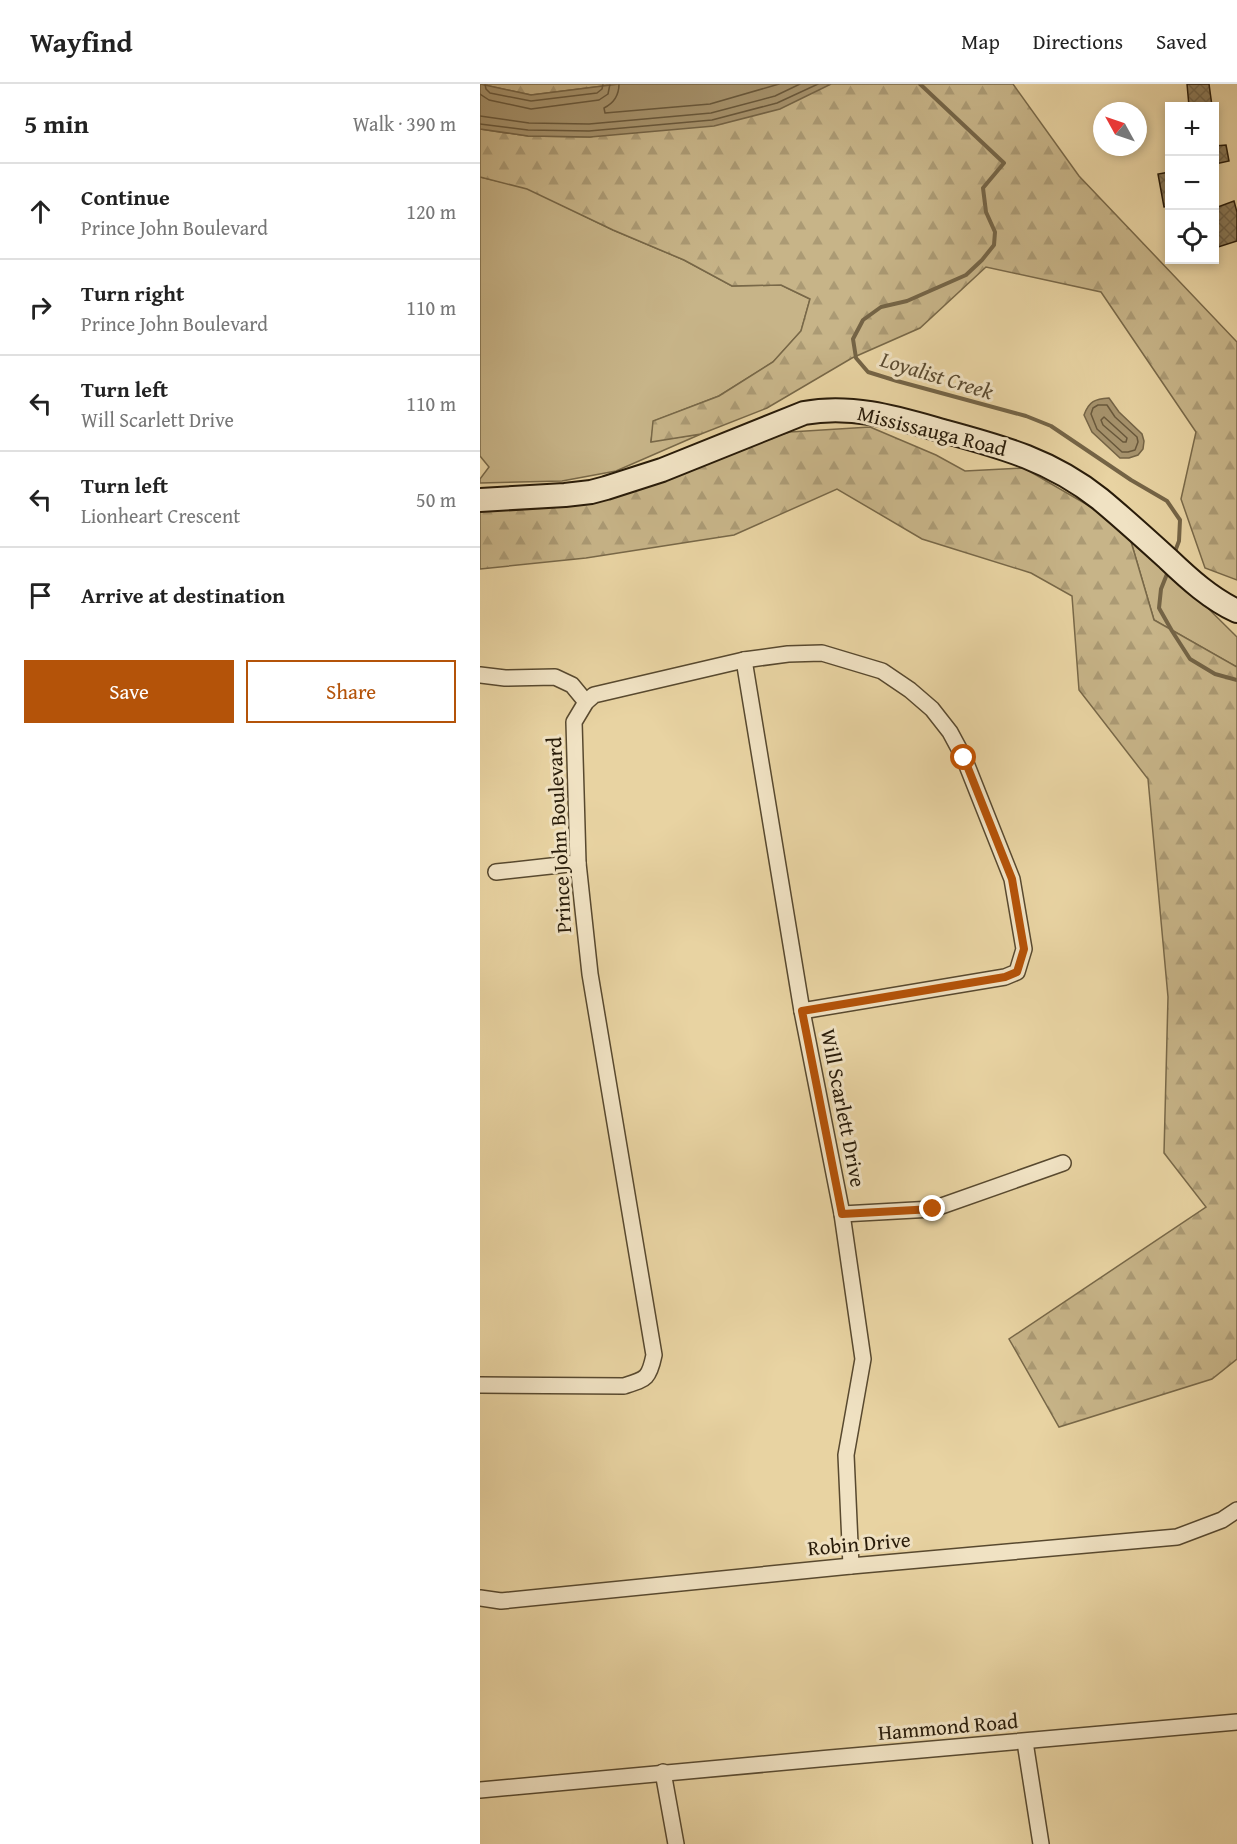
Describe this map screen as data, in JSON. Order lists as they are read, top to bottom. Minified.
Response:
{"streets":{"main road":["Mississauga Road"],"street":["Prince John Boulevard","Will Scarlett Drive","Robin Drive","Hammond Road"]},"crossings":[["Will Scarlett Drive","Robin Drive"]],"water":["Loyalist Creek"],"north":"top left","page":{"header":"Wayfind","nav":["Map","Directions","Saved"],"heading":["5 min","Walk · 390 m"],"map_buttons":["+","−"],"list":[["Continue","Prince John Boulevard","120 m"],["Turn right","Prince John Boulevard","110 m"],["Turn left","Will Scarlett Drive","110 m"],["Turn left","Lionheart Crescent","50 m"],"Arrive at destination"],"buttons":["Save","Share"]}}
